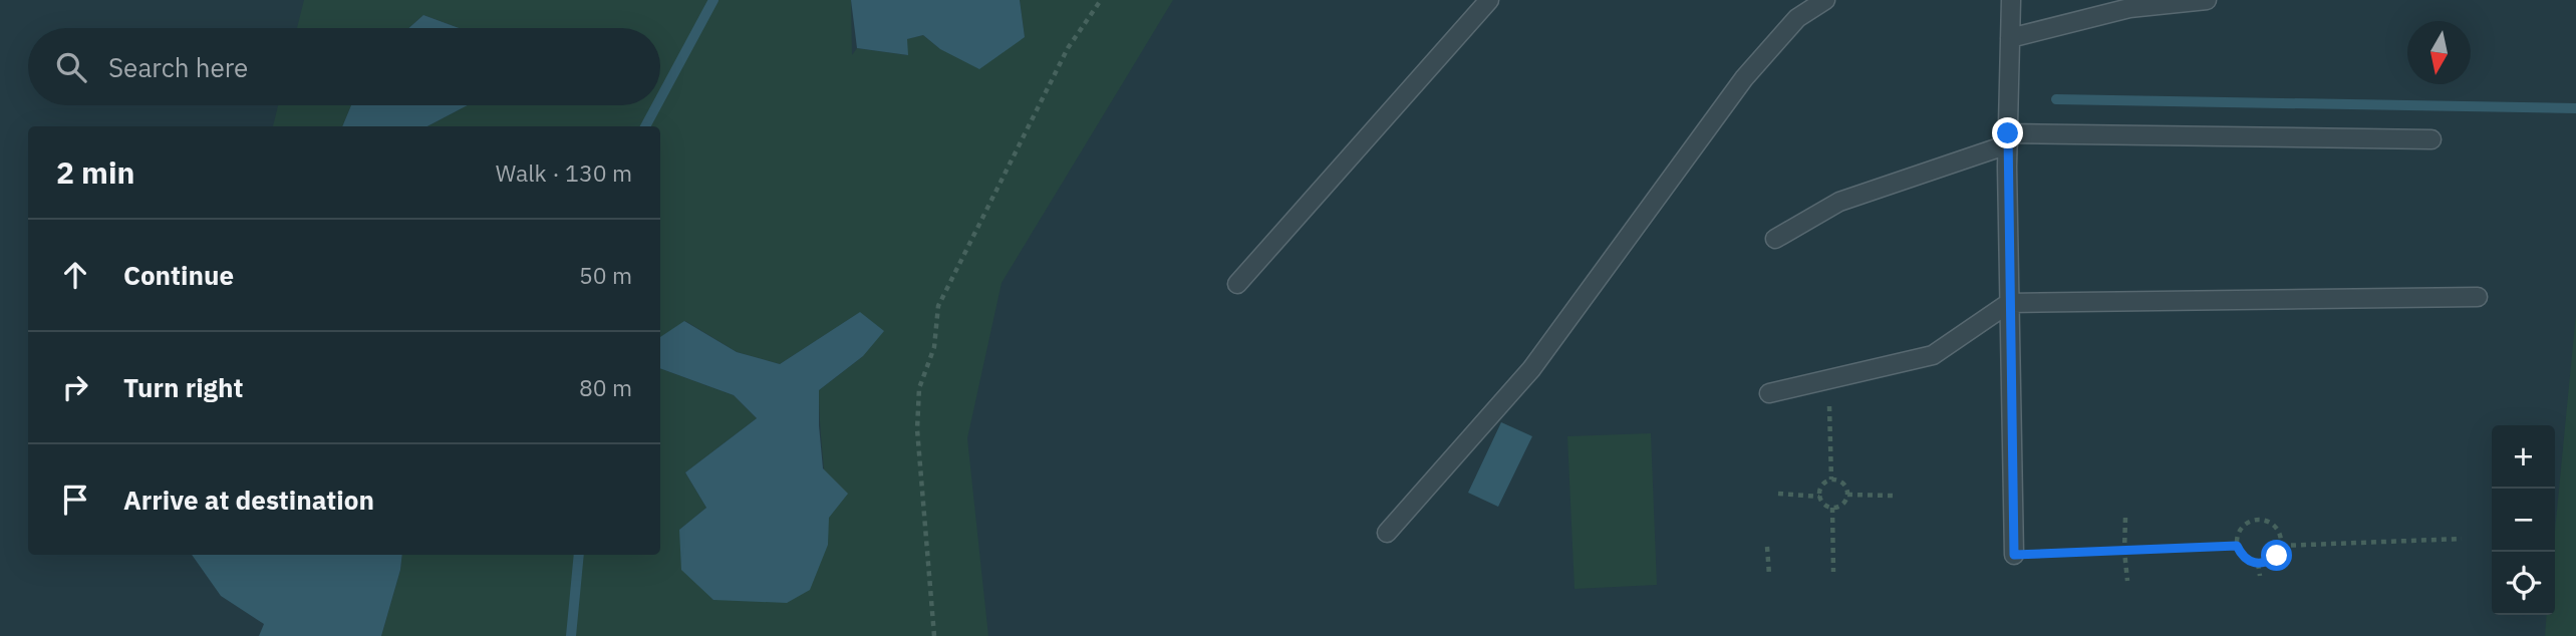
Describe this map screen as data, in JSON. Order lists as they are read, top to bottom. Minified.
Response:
{"north":"bottom","page":{"search":"Search here","heading":["2 min","Walk · 130 m"],"list":[["Continue","50 m"],["Turn right","80 m"],"Arrive at destination"],"map_buttons":["+","−"]}}
